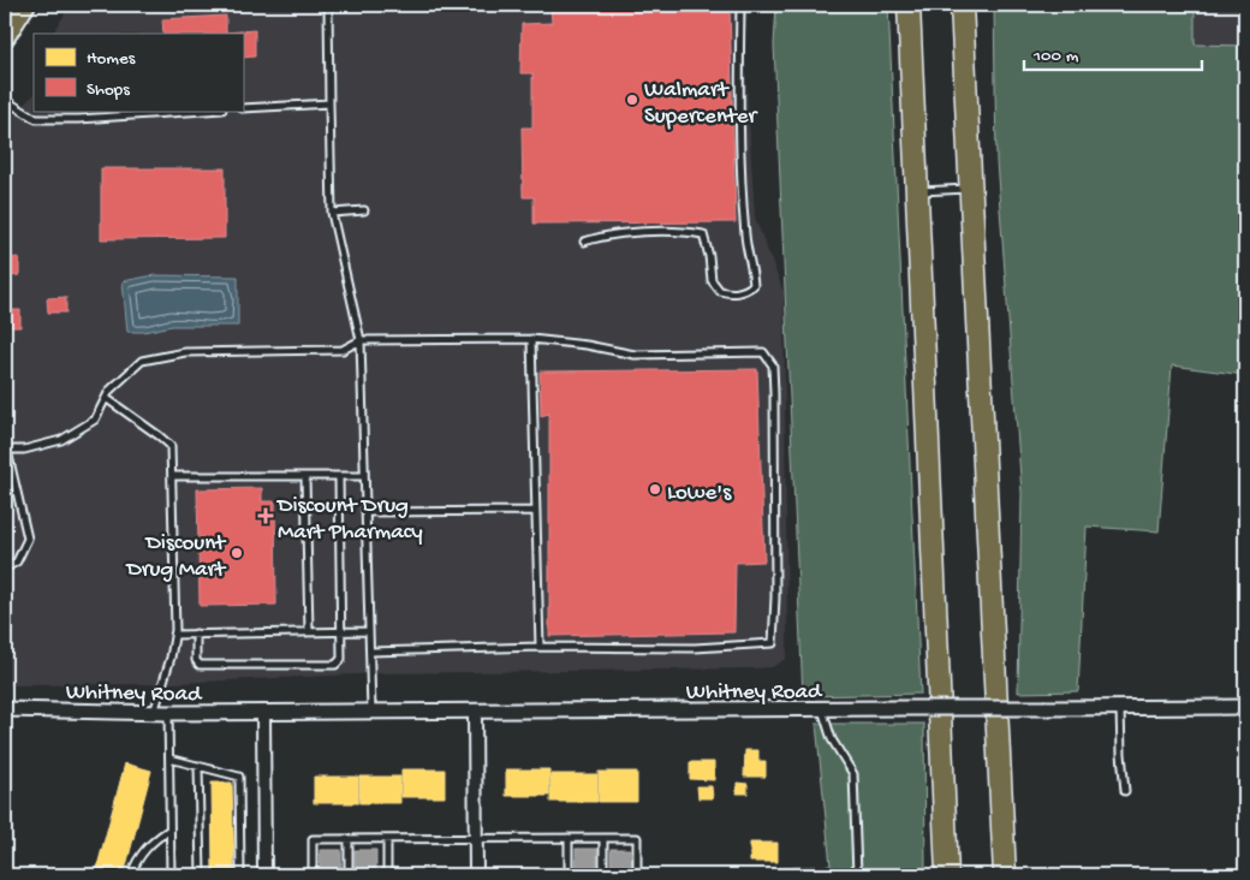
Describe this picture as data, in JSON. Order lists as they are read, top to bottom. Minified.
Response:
{"streets":{"street":["Whitney Road"]},"places":{"other":["Walmart Supercenter","Lowe's","Discount Drug Mart"],"health":["Discount Drug Mart Pharmacy"]},"legend":["Homes","Shops"],"scale_bar":"100 m"}
